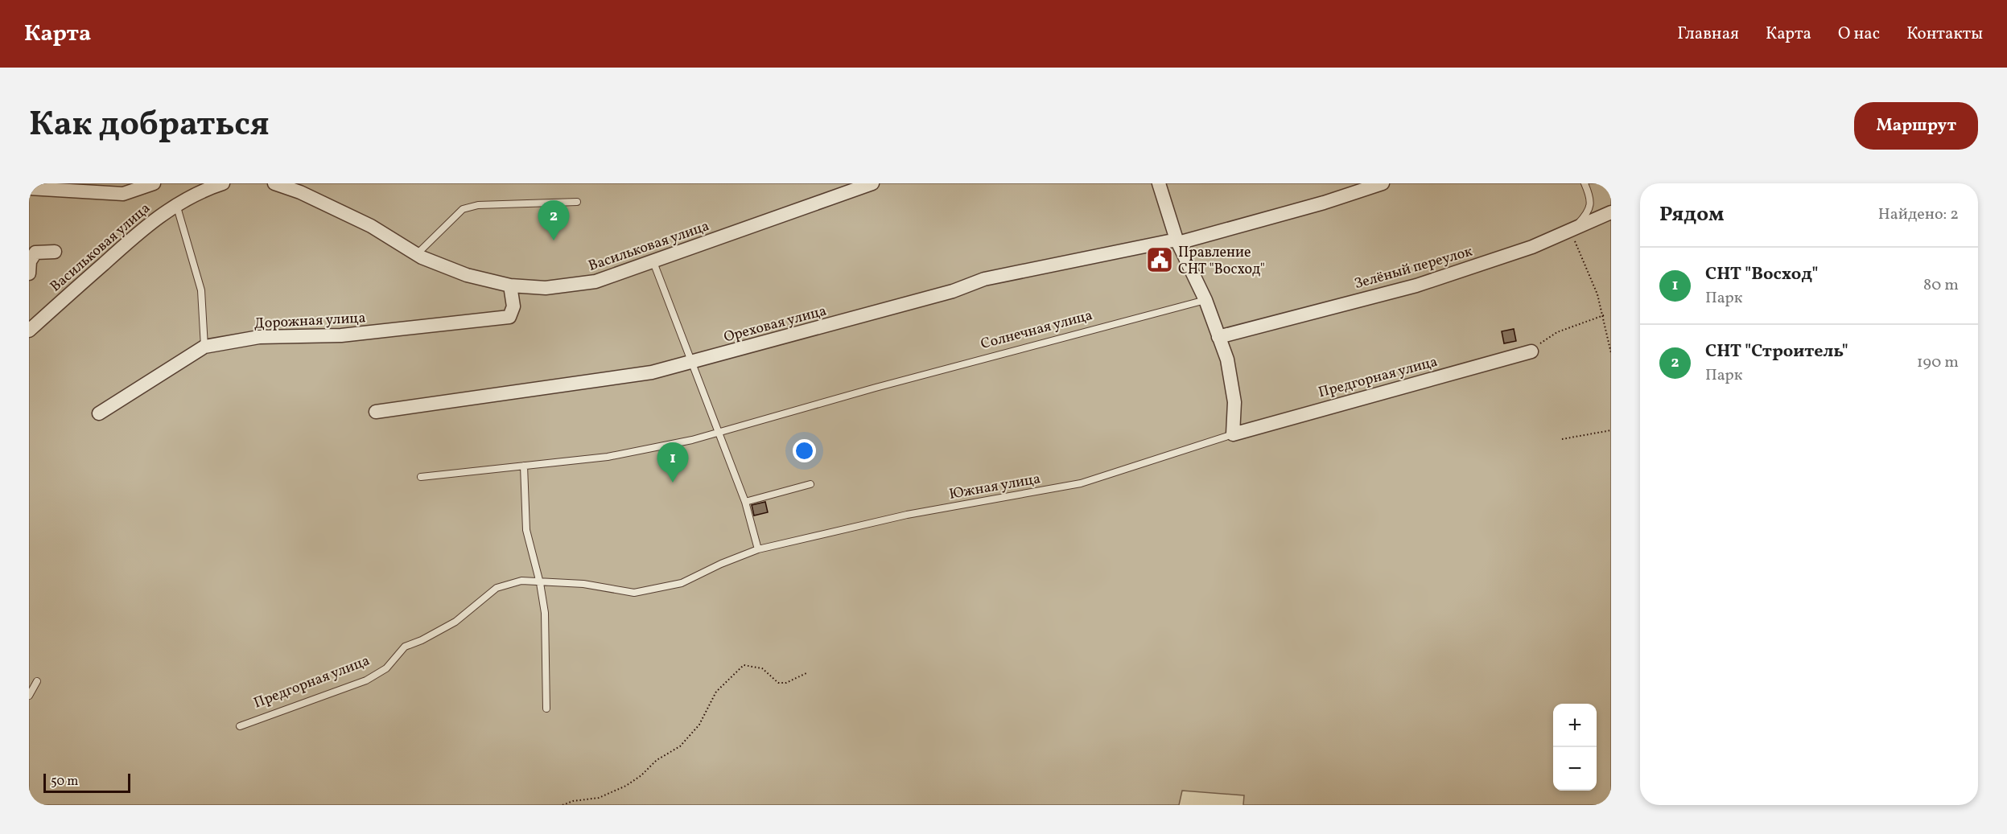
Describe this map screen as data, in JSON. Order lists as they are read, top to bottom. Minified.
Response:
{"streets":{"street":["Васильковая улица","Зелёный переулок","Дорожная улица","Ореховая улица","Предгорная улица"],"lane":["Солнечная улица","Южная улица"]},"crossings":[["Васильковая улица","Дорожная улица"],["Предгорная улица","Южная улица"]],"places":{"public building":["Правление СНТ \"Восход\""]},"scale_bar":"50 m","page":{"header":"Карта","nav":["Главная","Карта","О нас","Контакты"],"title":"Как добраться","buttons":"Маршрут","heading":["Рядом","Найдено: 2"],"pins":["2","1"],"list":[{"mark":"1","name":"СНТ \"Восход\"","note":"Парк","value":"80 m"},{"mark":"2","name":"СНТ \"Строитель\"","note":"Парк","value":"190 m"}],"map_buttons":["+","−"],"scale":"50 m"}}
